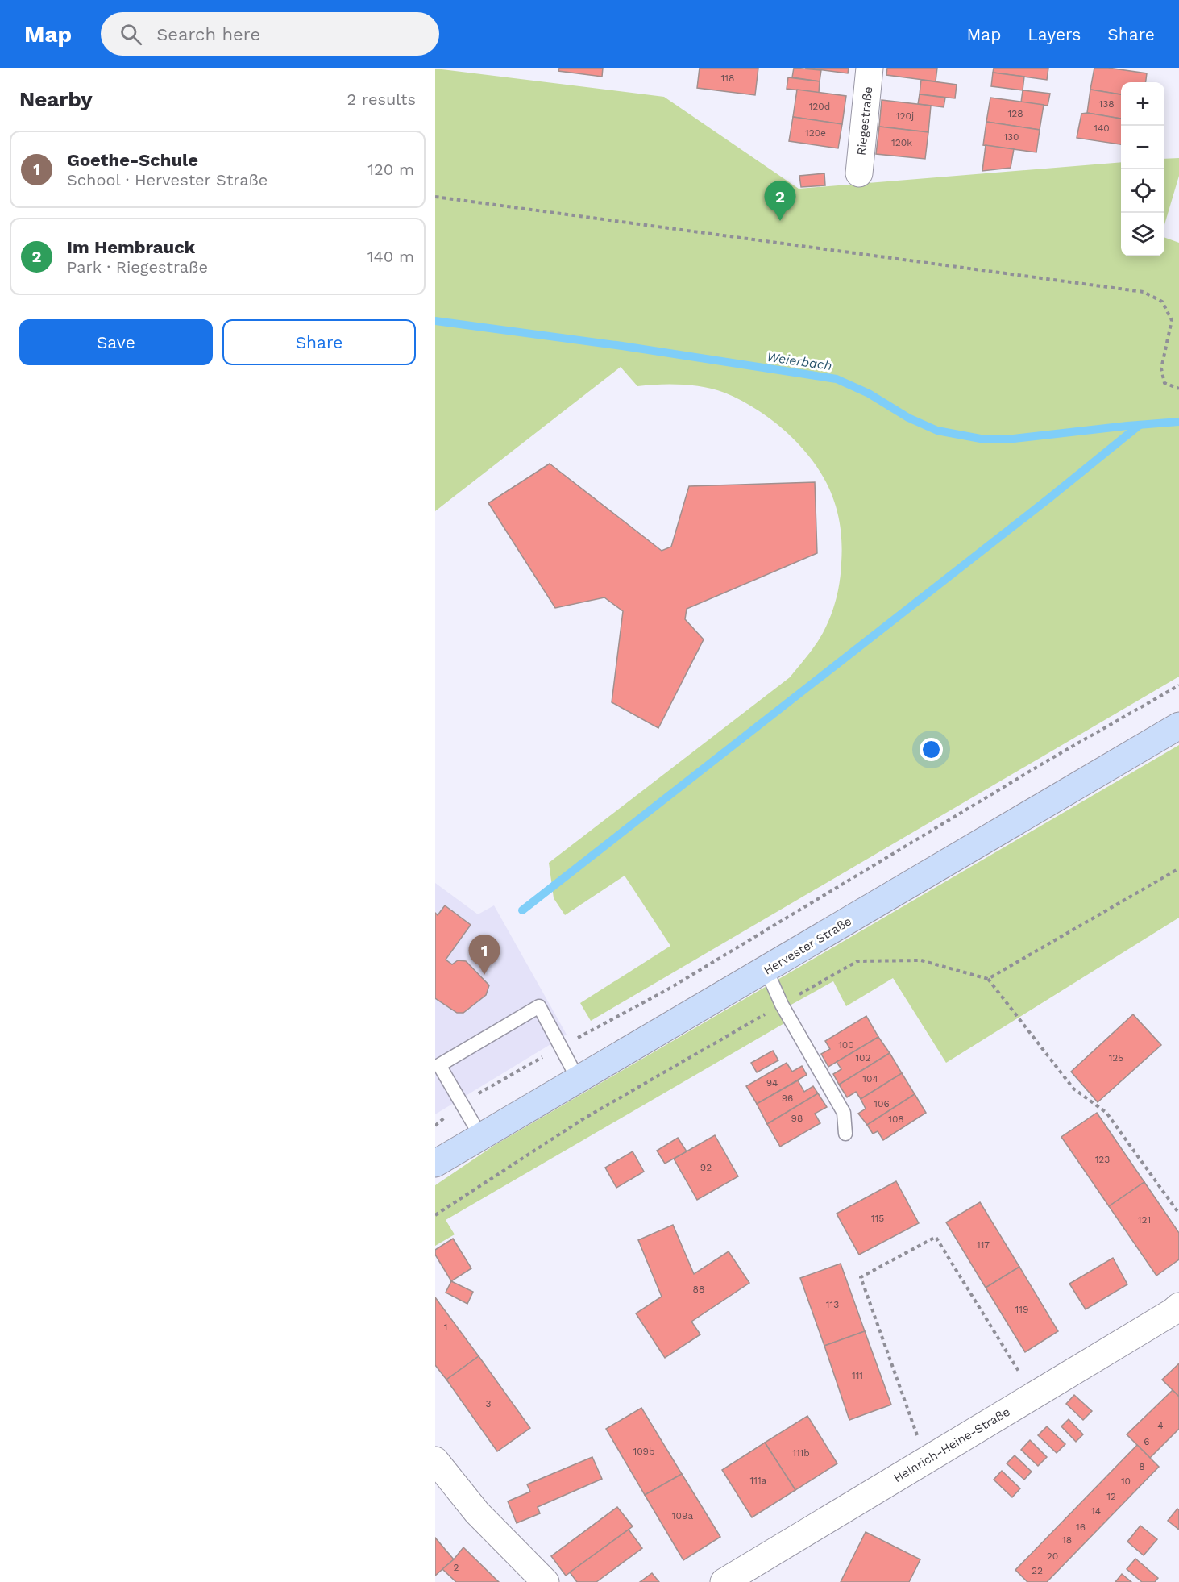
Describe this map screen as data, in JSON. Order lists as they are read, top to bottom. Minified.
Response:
{"streets":{"main road":["Hervester Straße"],"street":["Riegestraße","Heinrich-Heine-Straße"]},"water":["Weierbach"],"house_numbers":["118","138","120d","128","120j","140","120e","130","120k","100","102","125","104","94","96","106","98","108","123","92","115","121","117","88","113","119","1","111","3","4","6","109b","111b","8","111a","10","12","14","109a","16","18","20","2","22"],"page":{"header":"Map","search":"Search here","nav":["Map","Layers","Share"],"heading":["Nearby","2 results"],"map_buttons":["+","−"],"list":[{"mark":"1","name":"Goethe-Schule","note":"School · Hervester Straße","value":"120 m"},{"mark":"2","name":"Im Hembrauck","note":"Park · Riegestraße","value":"140 m"}],"pins":["2","1"],"buttons":["Save","Share"]}}
